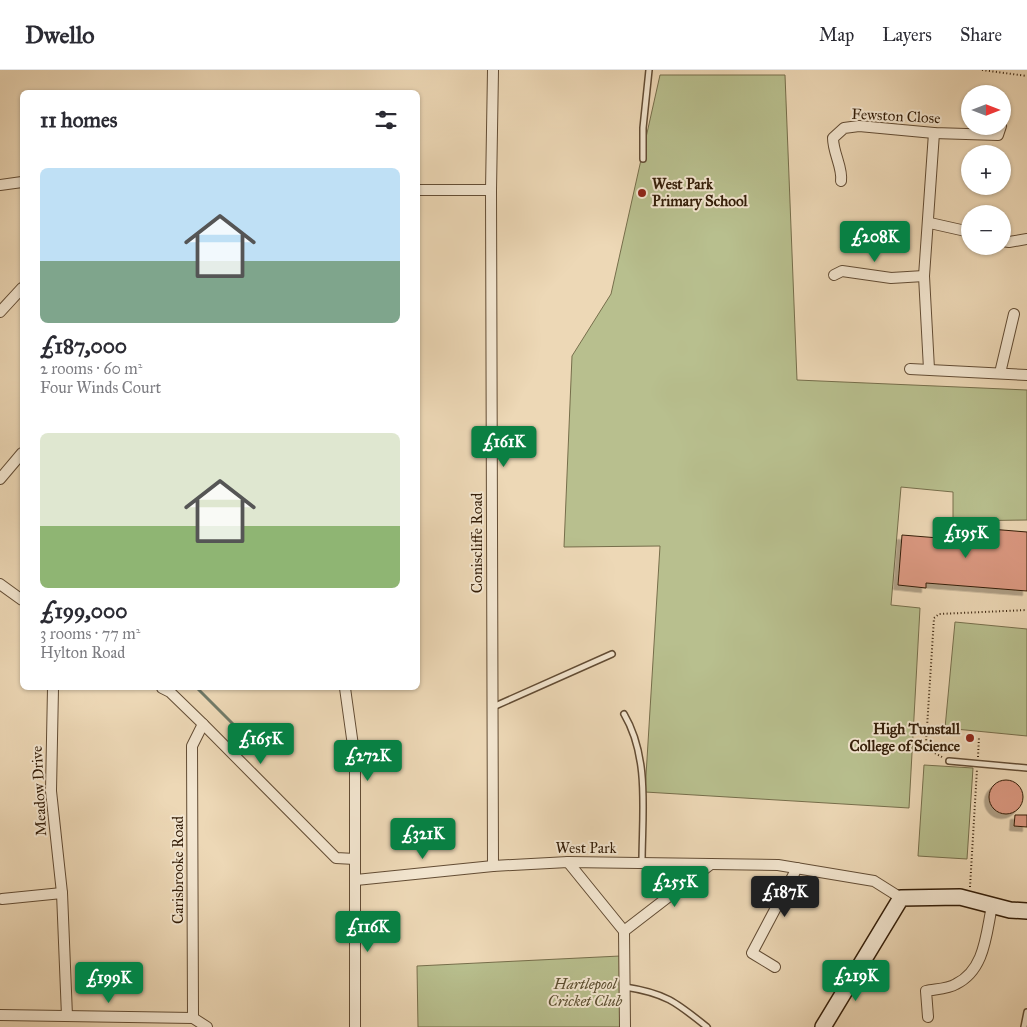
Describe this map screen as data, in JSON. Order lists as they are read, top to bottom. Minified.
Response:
{"streets":{"street":["Fewston Close","Coniscliffe Road","Meadow Drive","West Park","Carisbrooke Road"]},"crossings":[["Coniscliffe Road","West Park"]],"parks":["Hartlepool Cricket Club"],"places":["West Park Primary School","High Tunstall College of Science"],"north":"right","page":{"header":"Dwello","nav":["Map","Layers","Share"],"map_buttons":["+","−"],"heading":"11 homes","list":[{"name":"£187,000","note":"2 rooms · 60 m² · Four Winds Court"},{"name":"£199,000","note":"3 rooms · 77 m² · Hylton Road"}],"price":["£208K","£161K","£195K","£165K","£272K","£321K","£255K","£187K","£116K","£219K","£199K"]}}
